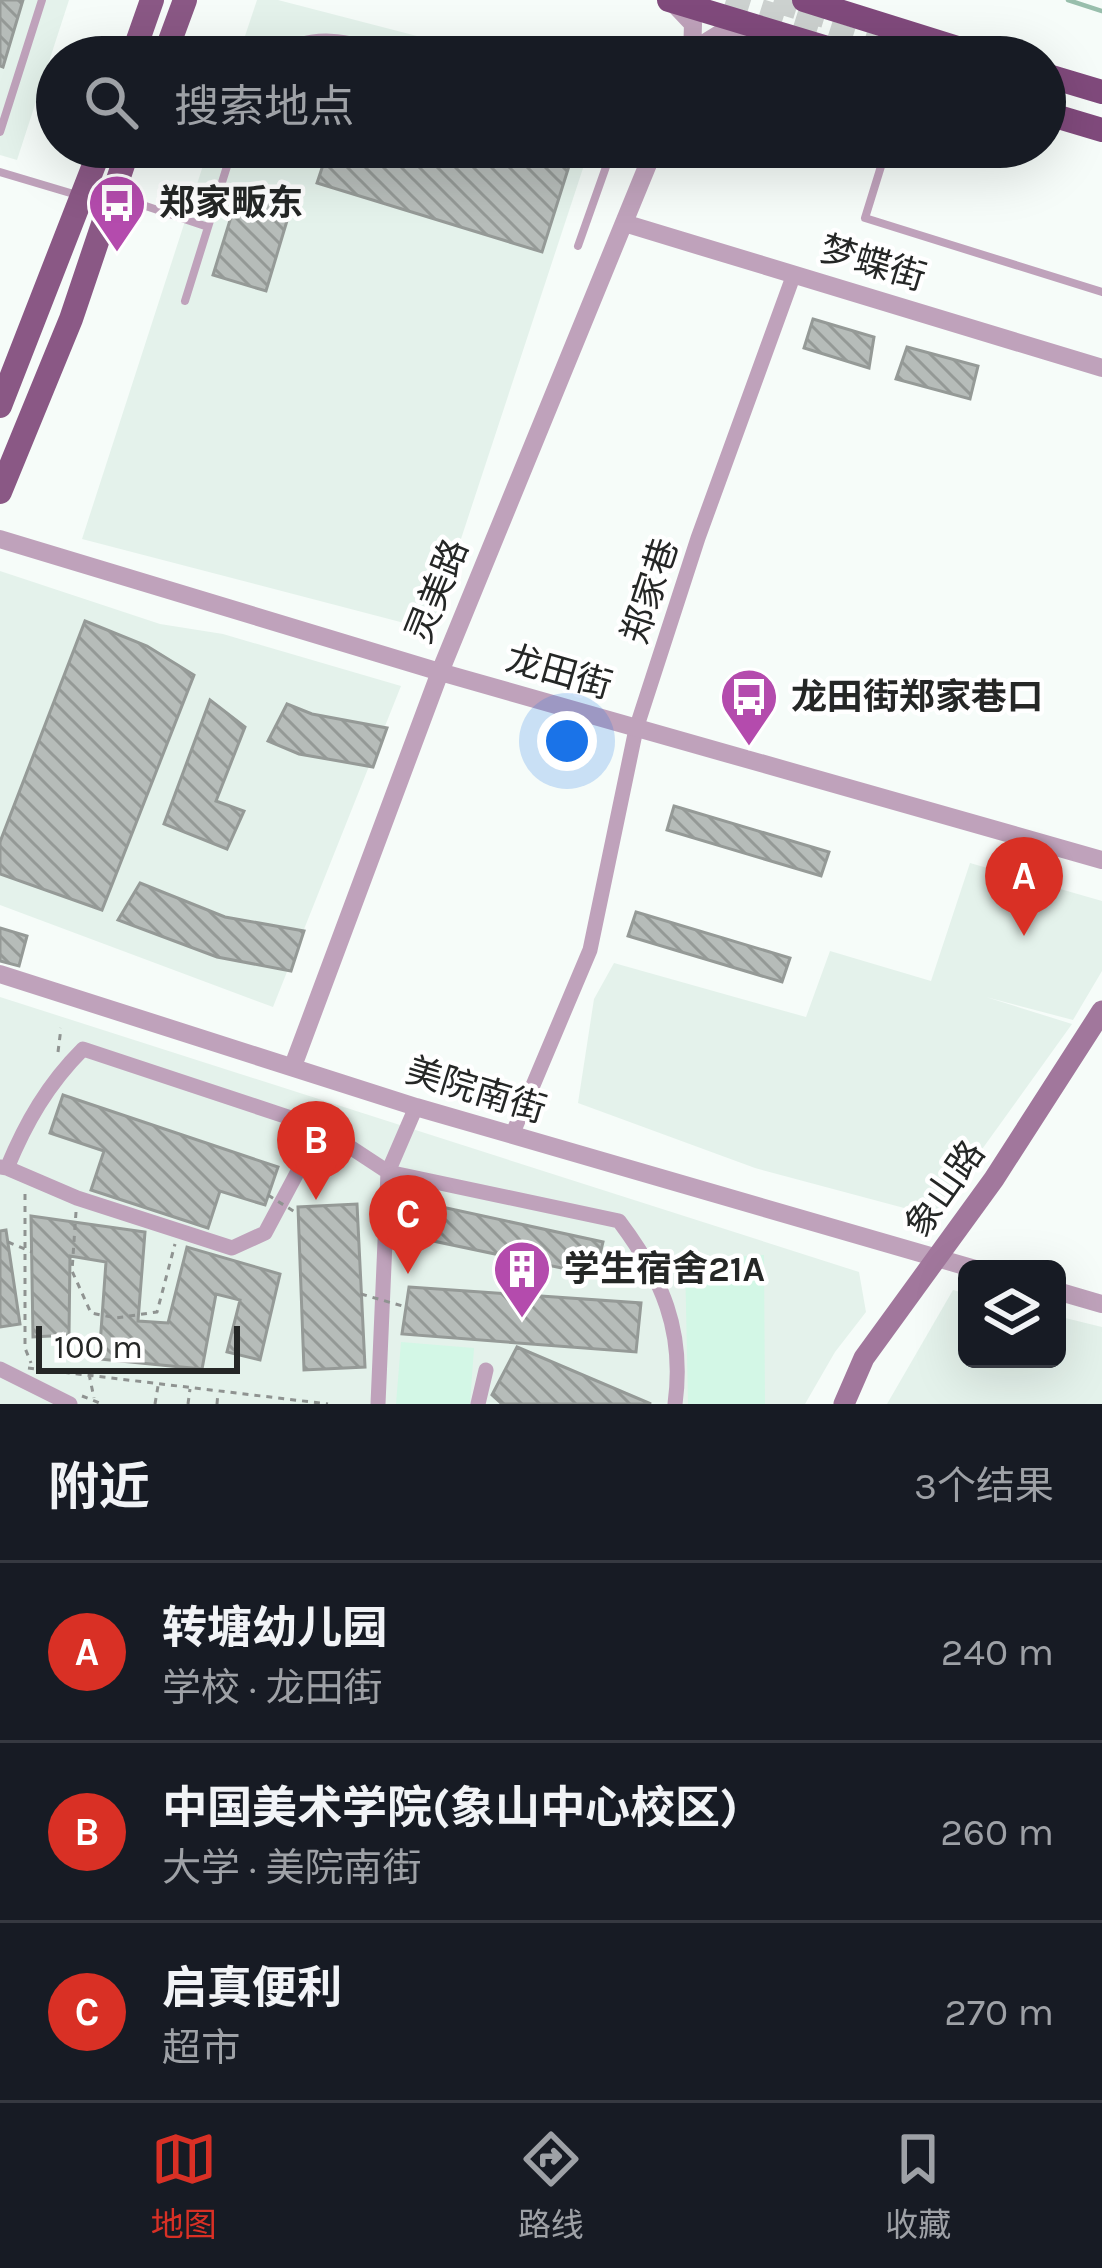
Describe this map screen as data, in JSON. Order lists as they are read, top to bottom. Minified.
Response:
{"streets":{"main road":["象山路"],"street":["梦蝶街","灵美路","郑家巷","龙田街","美院南街"]},"crossings":[["梦蝶街","灵美路"],["梦蝶街","郑家巷"],["灵美路","龙田街"],["灵美路","美院南街"],["郑家巷","龙田街"],["郑家巷","美院南街"],["美院南街","象山路"]],"places":{"bus stop":["郑家畈东","龙田街郑家巷口"],"building":["学生宿舍21A"]},"scale_bar":"100 m","page":{"search":"搜索地点","pins":["A","B","C"],"scale":"100 m","heading":["附近","3个结果"],"list":[{"mark":"A","name":"转塘幼儿园","note":"学校 · 龙田街","value":"240 m"},{"mark":"B","name":"中国美术学院(象山中心校区)","note":"大学 · 美院南街","value":"260 m"},{"mark":"C","name":"启真便利","note":"超市","value":"270 m"}],"nav":["地图","路线","收藏"]}}
